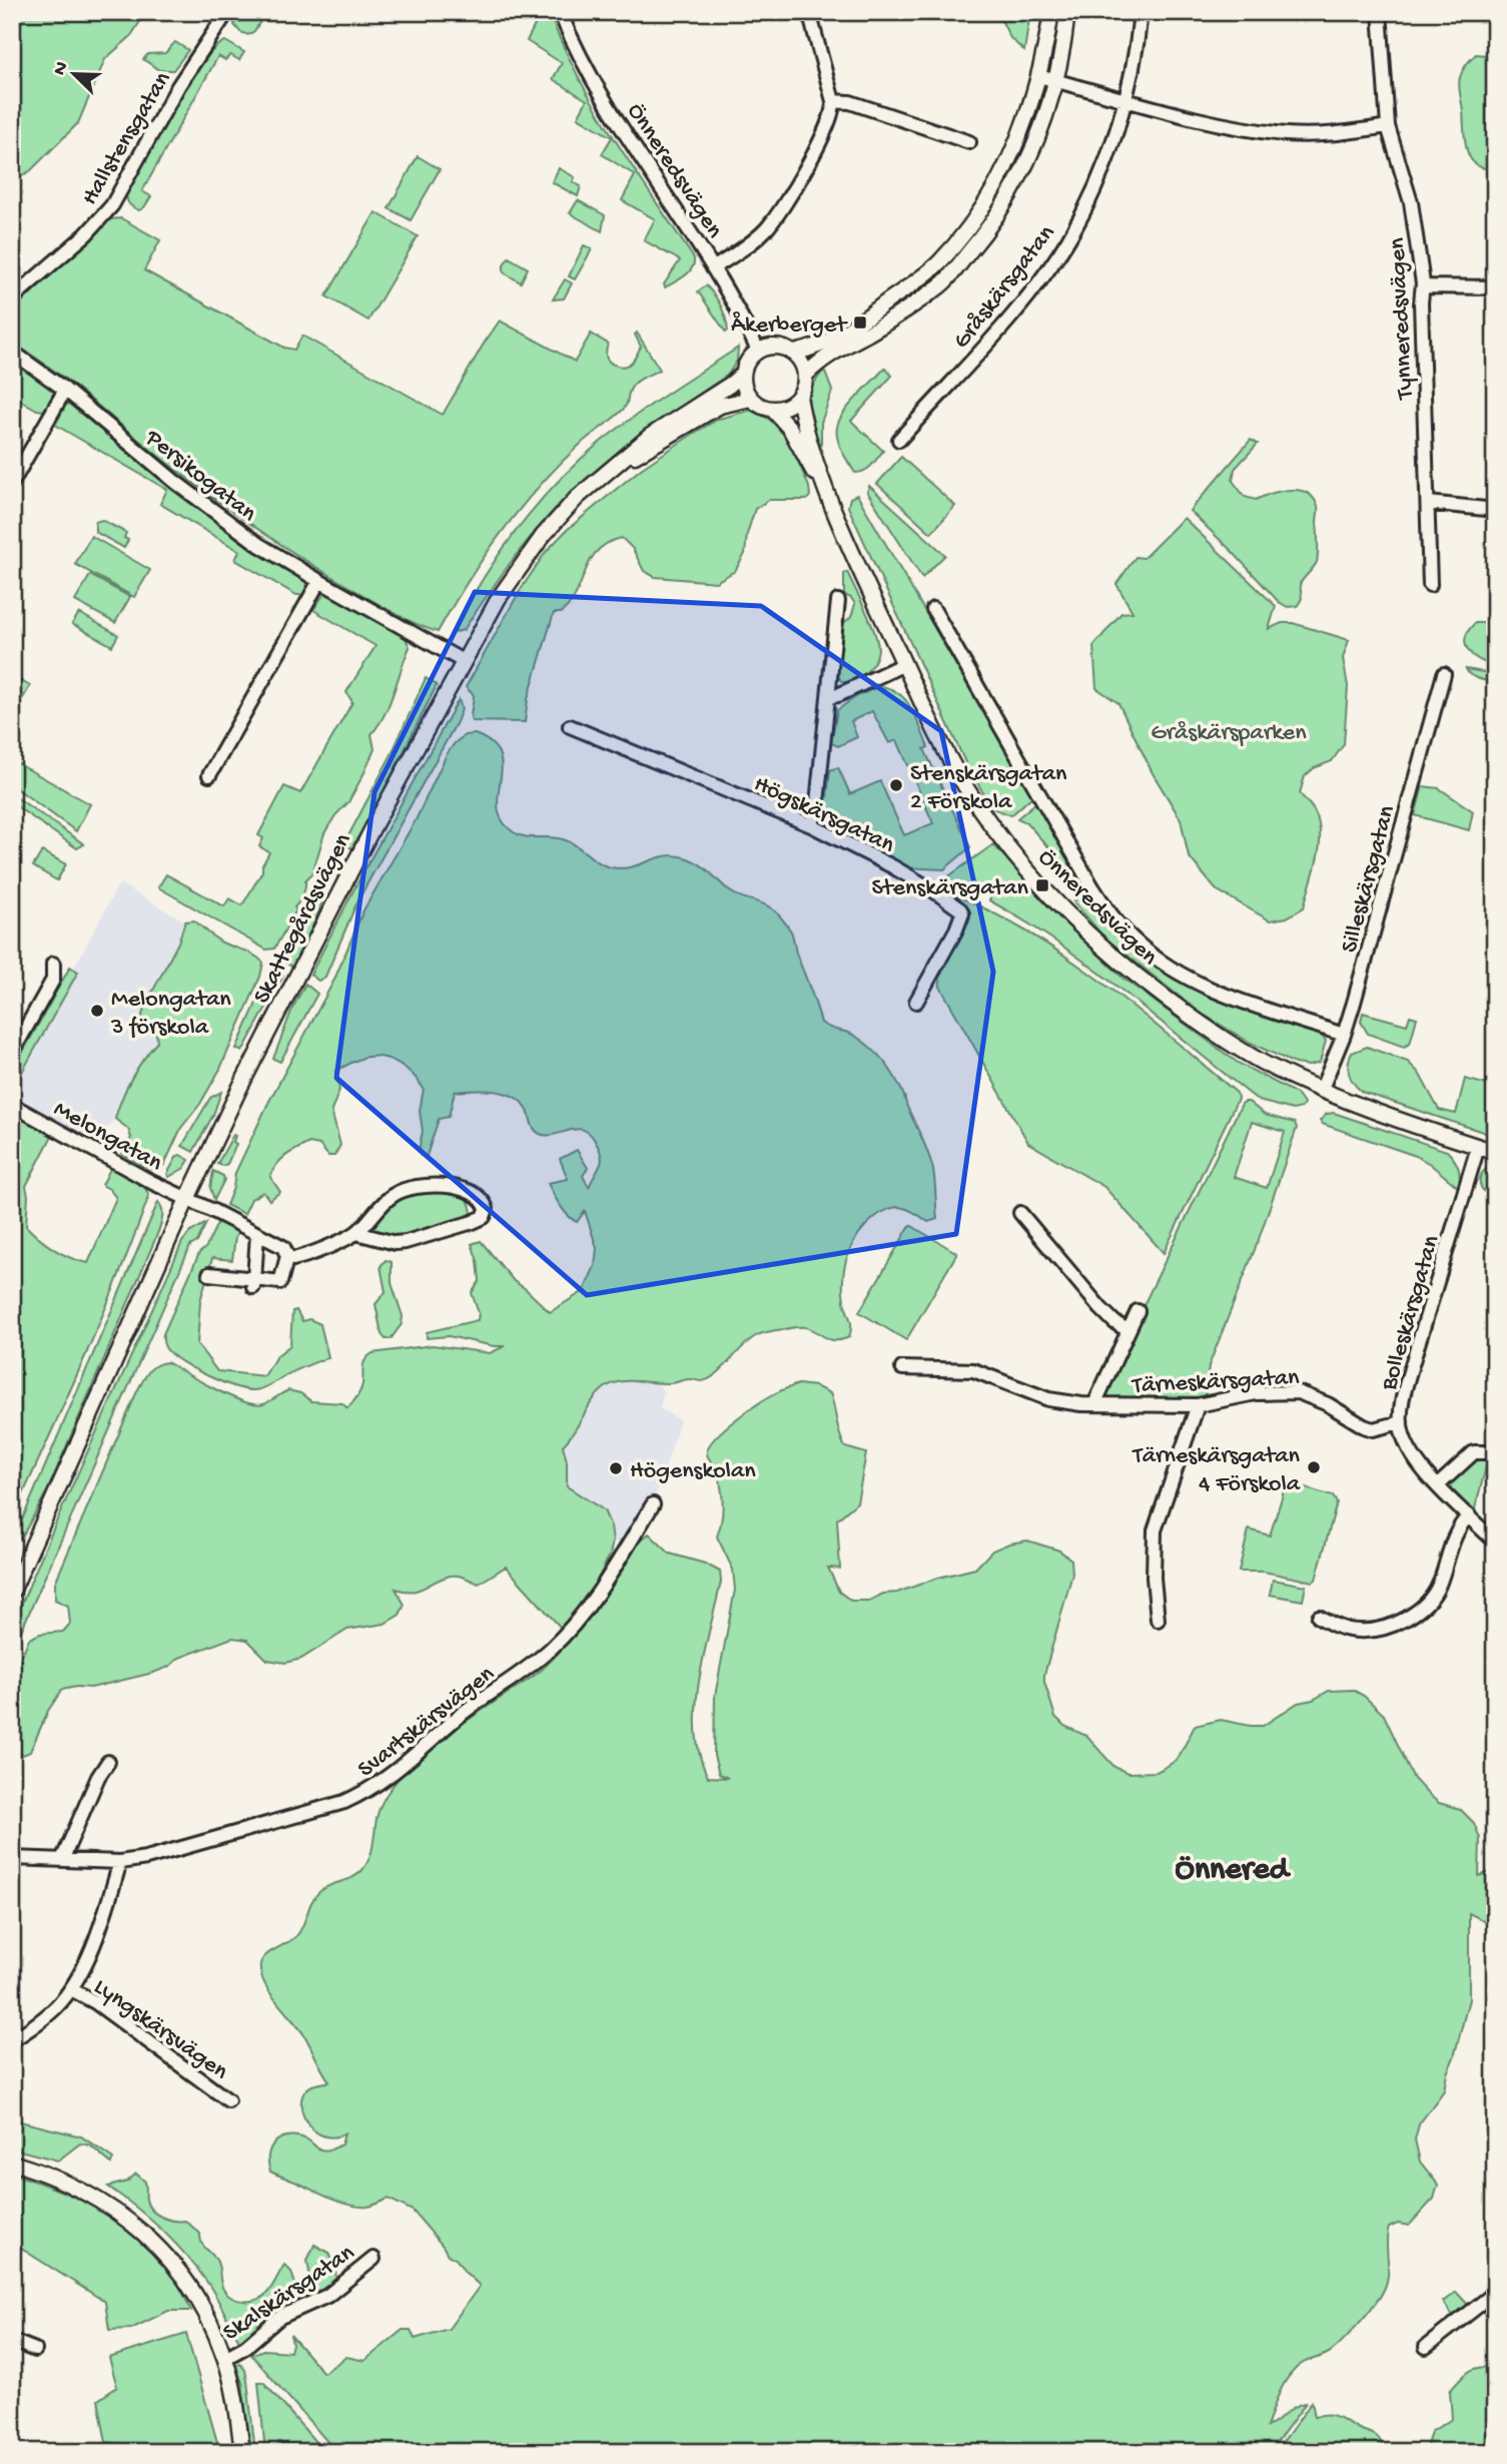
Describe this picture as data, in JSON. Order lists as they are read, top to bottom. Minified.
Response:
{"streets":{"street":["Hallstensgatan","Önneredsvägen","Gråskärsgatan","Tynneredsvägen","Persikogatan","Högskärsgatan","Silleskärsgatan","Skattegårdsvägen","Melongatan","Bolleskärsgatan","Tärneskärsgatan","Svartskärsvägen","Lyngskärsvägen","Skalskärsgatan"]},"crossings":[["Önneredsvägen","Silleskärsgatan"],["Önneredsvägen","Skattegårdsvägen"],["Önneredsvägen","Bolleskärsgatan"],["Persikogatan","Skattegårdsvägen"],["Skattegårdsvägen","Melongatan"],["Bolleskärsgatan","Tärneskärsgatan"]],"districts":["Önnered"],"parks":["Gråskärsparken"],"places":{"transit":["Åkerberget","Stenskärsgatan"],"other":["Stenskärsgatan 2 Förskola","Melongatan 3 förskola","Tärneskärsgatan 4 Förskola","Högenskolan"]},"north":"top left"}
